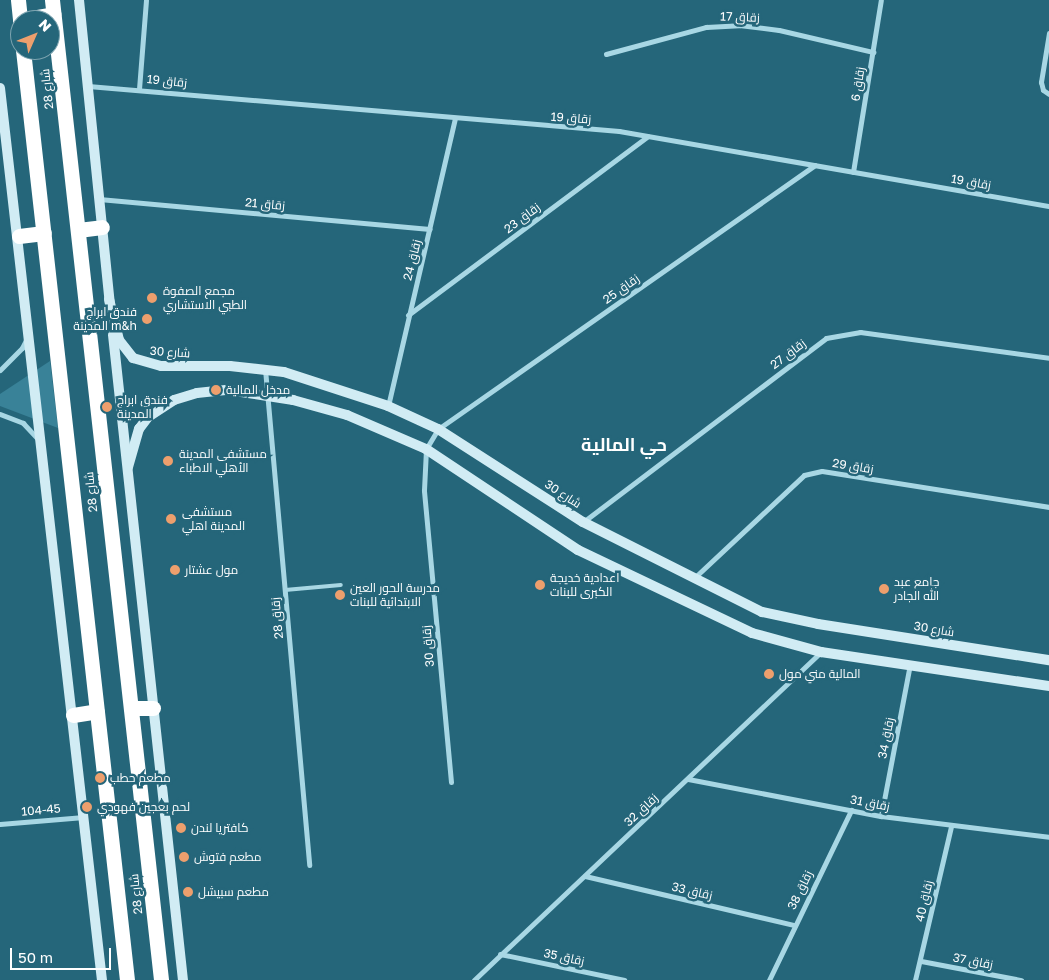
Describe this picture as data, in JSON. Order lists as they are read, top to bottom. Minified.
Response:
{"streets":{"highway":["شارع 28"],"main road":["شارع 30"],"street":["زقاق 17","زقاق 19","زقاق 6","زقاق 21","زقاق 23","زقاق 24","زقاق 25","زقاق 27","زقاق 29","زقاق 28","زقاق 30","زقاق 34","زقاق 31","104-45","زقاق 32","زقاق 38","زقاق 33","زقاق 40","زقاق 35","زقاق 37"]},"crossings":[["زقاق 17","زقاق 6"],["زقاق 19","زقاق 6"],["زقاق 19","زقاق 23"],["زقاق 19","زقاق 24"],["زقاق 19","زقاق 25"],["زقاق 21","زقاق 24"],["زقاق 23","زقاق 24"],["زقاق 24","شارع 30"],["زقاق 25","شارع 30"],["شارع 30","زقاق 27"],["شارع 30","زقاق 29"],["شارع 30","زقاق 28"],["زقاق 34","زقاق 31"],["زقاق 31","زقاق 32"],["زقاق 31","زقاق 38"],["زقاق 31","زقاق 40"],["زقاق 32","زقاق 33"],["زقاق 32","زقاق 35"],["زقاق 38","زقاق 33"],["زقاق 40","زقاق 37"]],"districts":["حي المالية"],"places":["مجمع الصفوة الطبي الاستشاري","فندق ابراج المدينة m&h","مدخل المالية","فندق ابراج المدينة","مستشفى المدينة الأهلي الاطباء","مستشفى المدينة اهلي","مول عشتار","اعدادية خديجة الكبرى للبنات","جامع عبد الله الجادر","مدرسة الحور العين الابتدائية للبنات","المالية مني مول","مطعم حطب","لحم بعجين فهودي","كافتريا لندن","مطعم فتوش","مطعم سبيشل"],"scale_bar":"50 m","north":"top right"}
